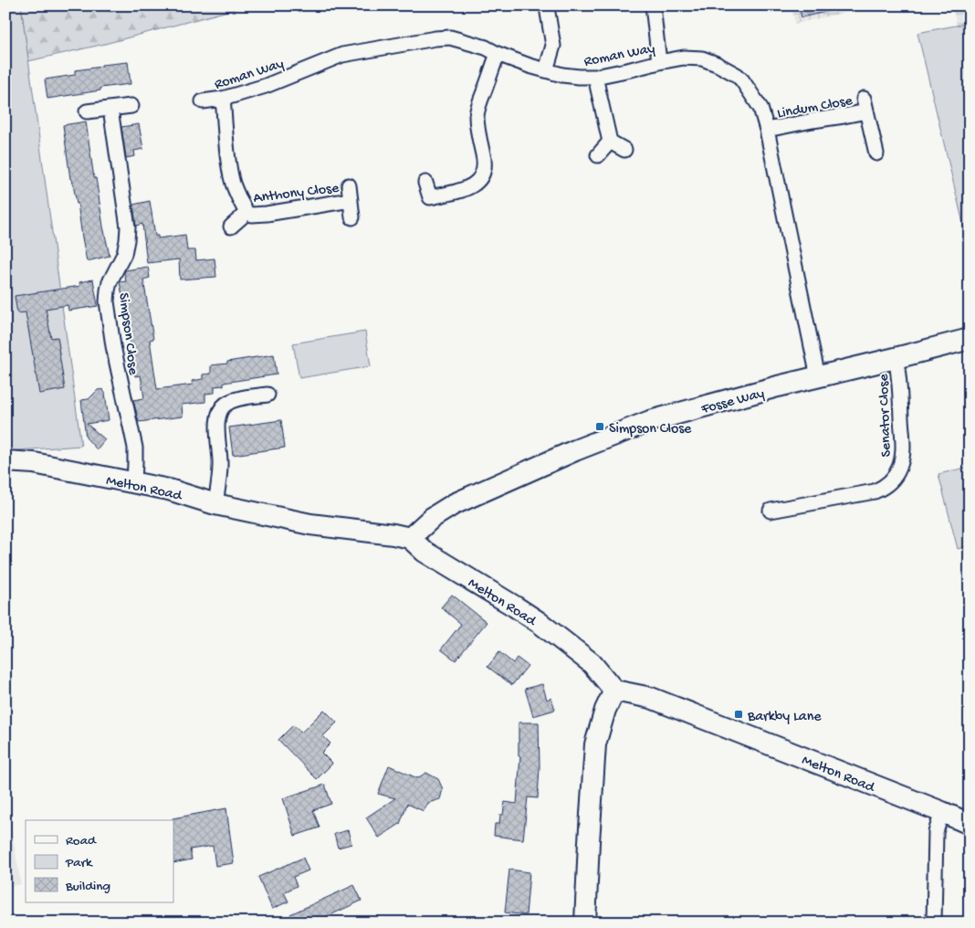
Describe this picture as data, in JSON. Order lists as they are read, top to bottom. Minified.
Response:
{"streets":{"street":["Roman Way","Lindum Close","Anthony Close","Simpson Close","Fosse Way","Senator Close","Melton Road"]},"crossings":[["Roman Way","Lindum Close"],["Roman Way","Anthony Close"],["Roman Way","Fosse Way"],["Simpson Close","Melton Road"],["Fosse Way","Senator Close"],["Fosse Way","Melton Road"]],"places":{"transit":["Simpson Close","Barkby Lane"]},"legend":["Road","Park","Building"]}
